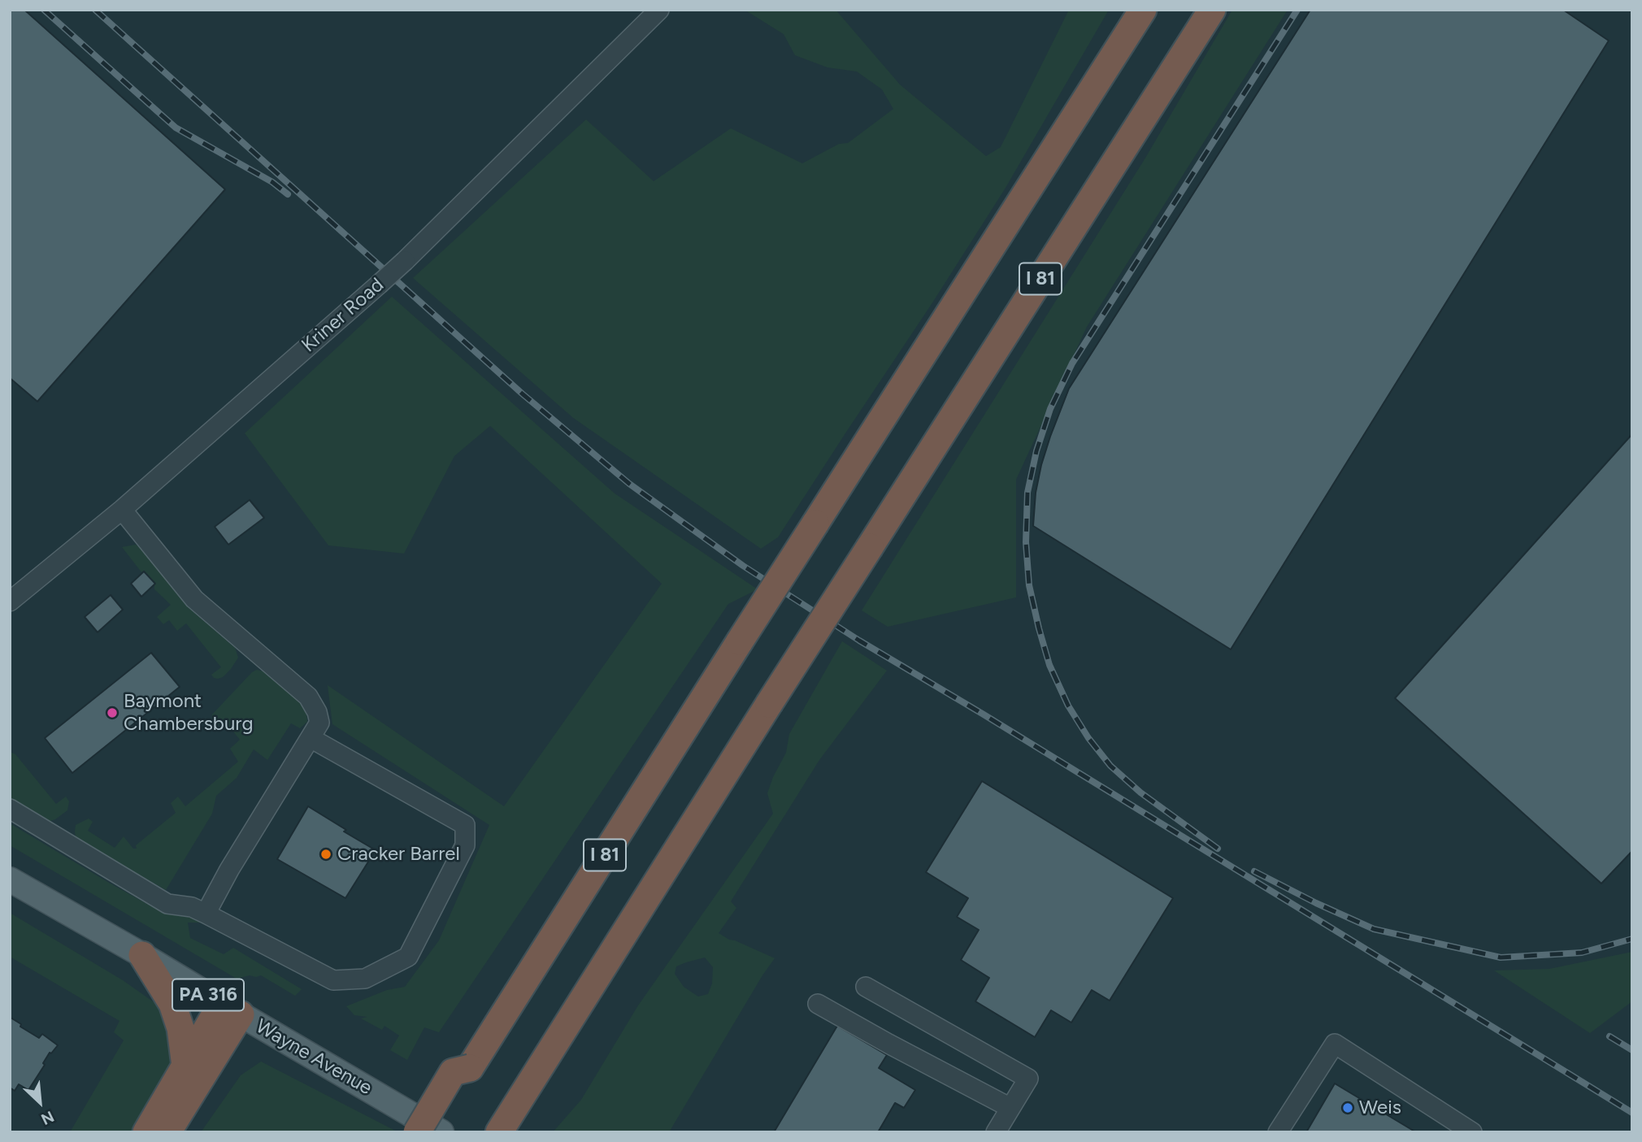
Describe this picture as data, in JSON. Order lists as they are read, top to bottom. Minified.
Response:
{"streets":{"highway":["I 81"],"main road":["PA 316","Wayne Avenue"],"street":["Kriner Road"]},"places":["Baymont Chambersburg","Cracker Barrel","Weis"],"north":"bottom right"}
